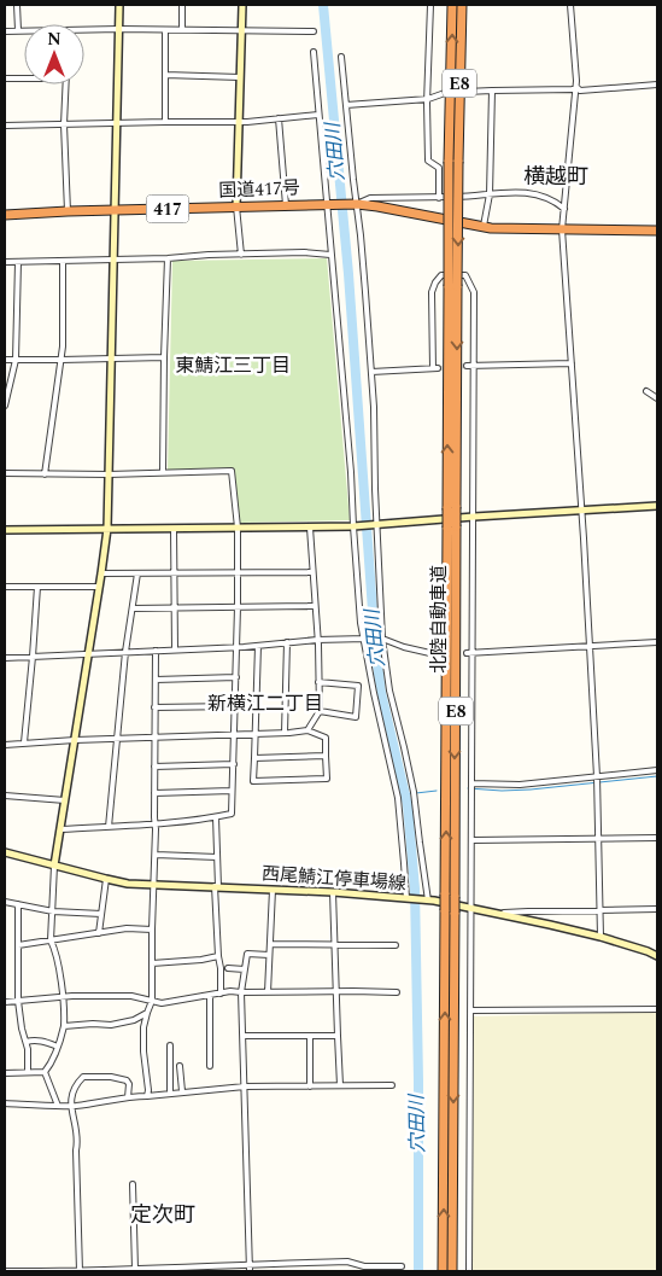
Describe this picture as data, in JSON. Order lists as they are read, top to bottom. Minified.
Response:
{"streets":{"highway":["E8","国道417号","417","北陸自動車道"],"street":["西尾鯖江停車場線"]},"districts":["横越町","東鯖江三丁目","新横江二丁目","定次町"],"water":["穴田川"],"north":"top"}
